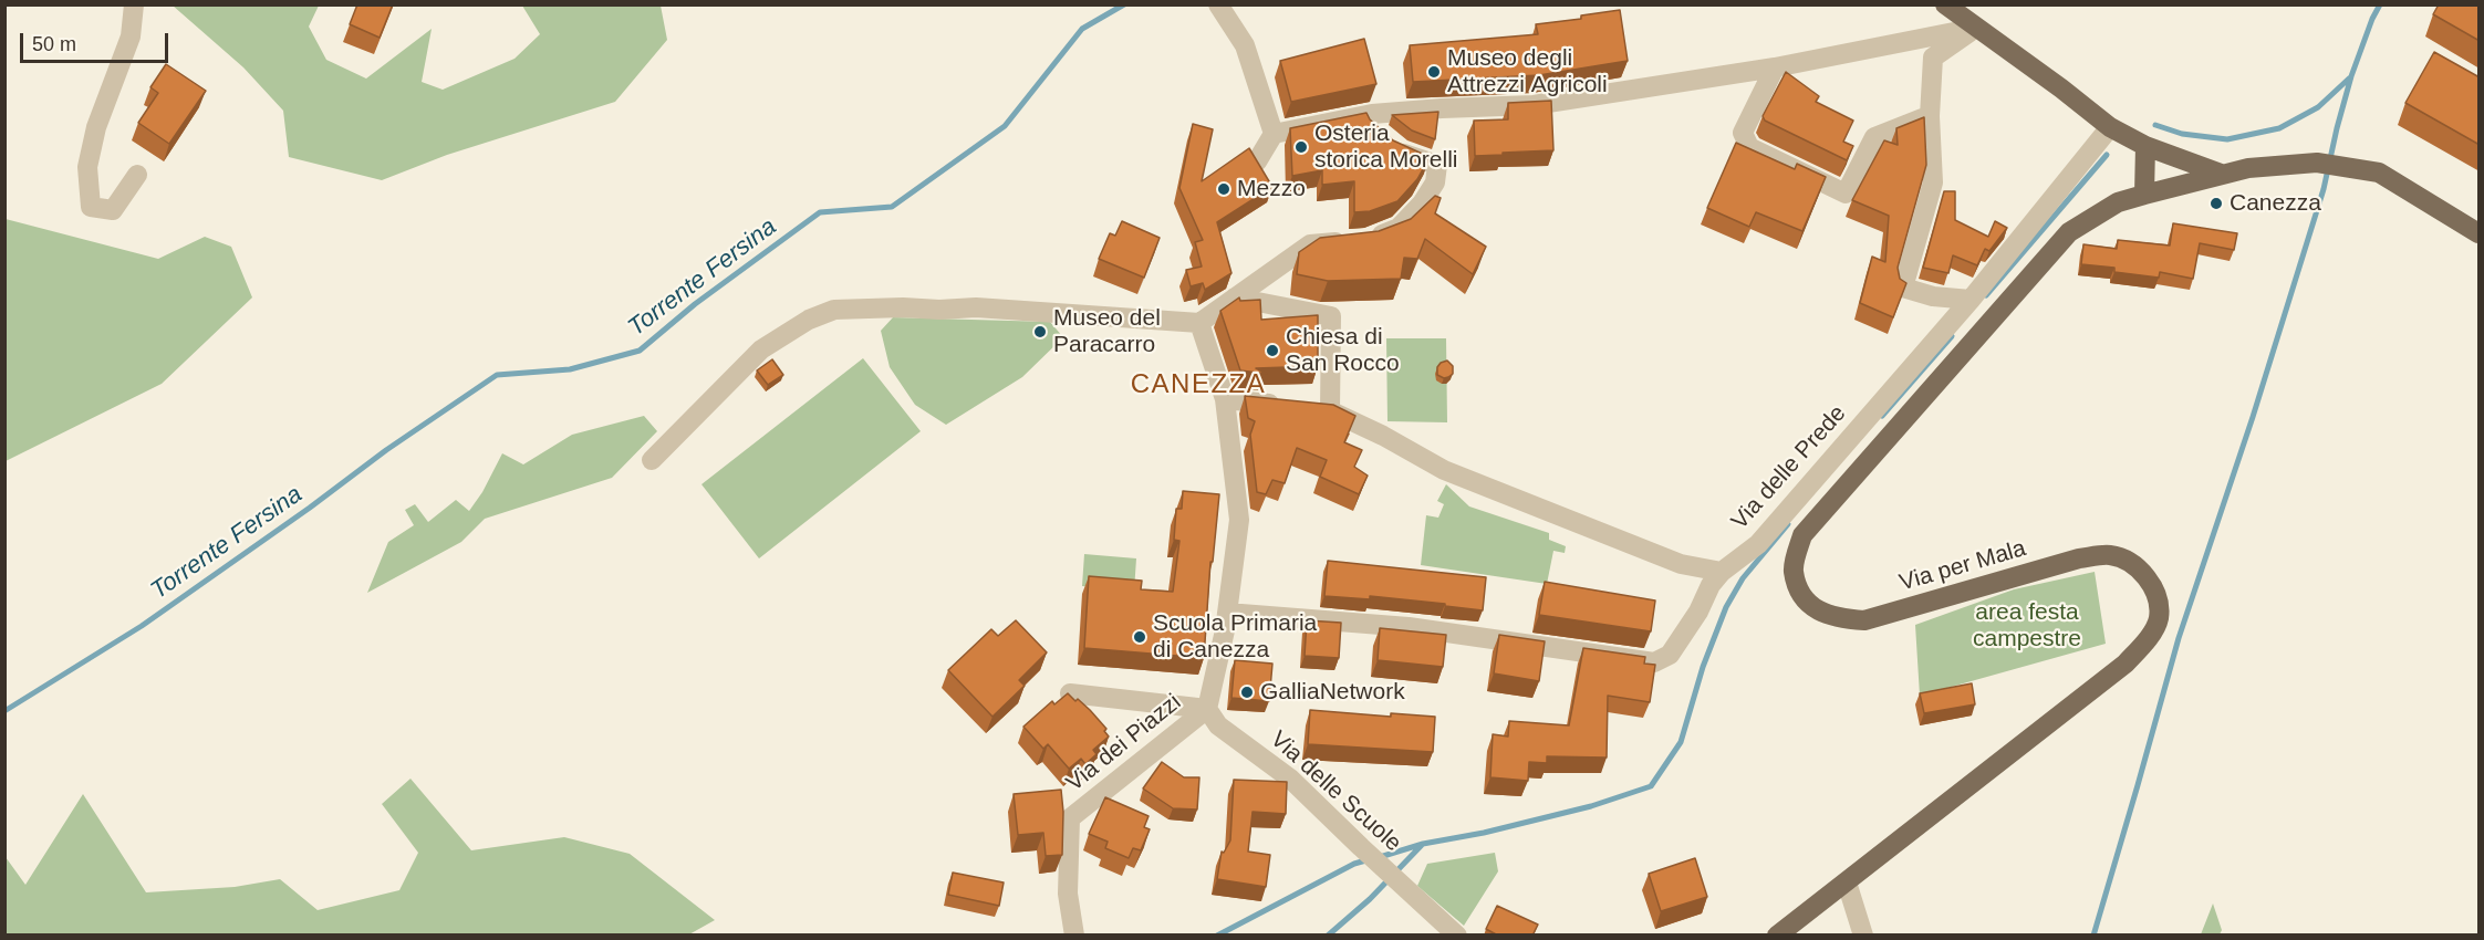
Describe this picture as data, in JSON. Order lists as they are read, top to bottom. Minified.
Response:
{"streets":{"main road":["Via per Mala"],"street":["Via delle Prede","Via dei Piazzi","Via delle Scuole"]},"crossings":[["Via dei Piazzi","Via delle Scuole"]],"districts":["CANEZZA"],"water":["Torrente Fersina"],"parks":["area festa campestre"],"places":["Museo degli Attrezzi Agricoli","Osteria storica Morelli","Mezzo","Canezza","Museo del Paracarro","Chiesa di San Rocco","Scuola Primaria di Canezza","GalliaNetwork"],"scale_bar":"50 m"}
